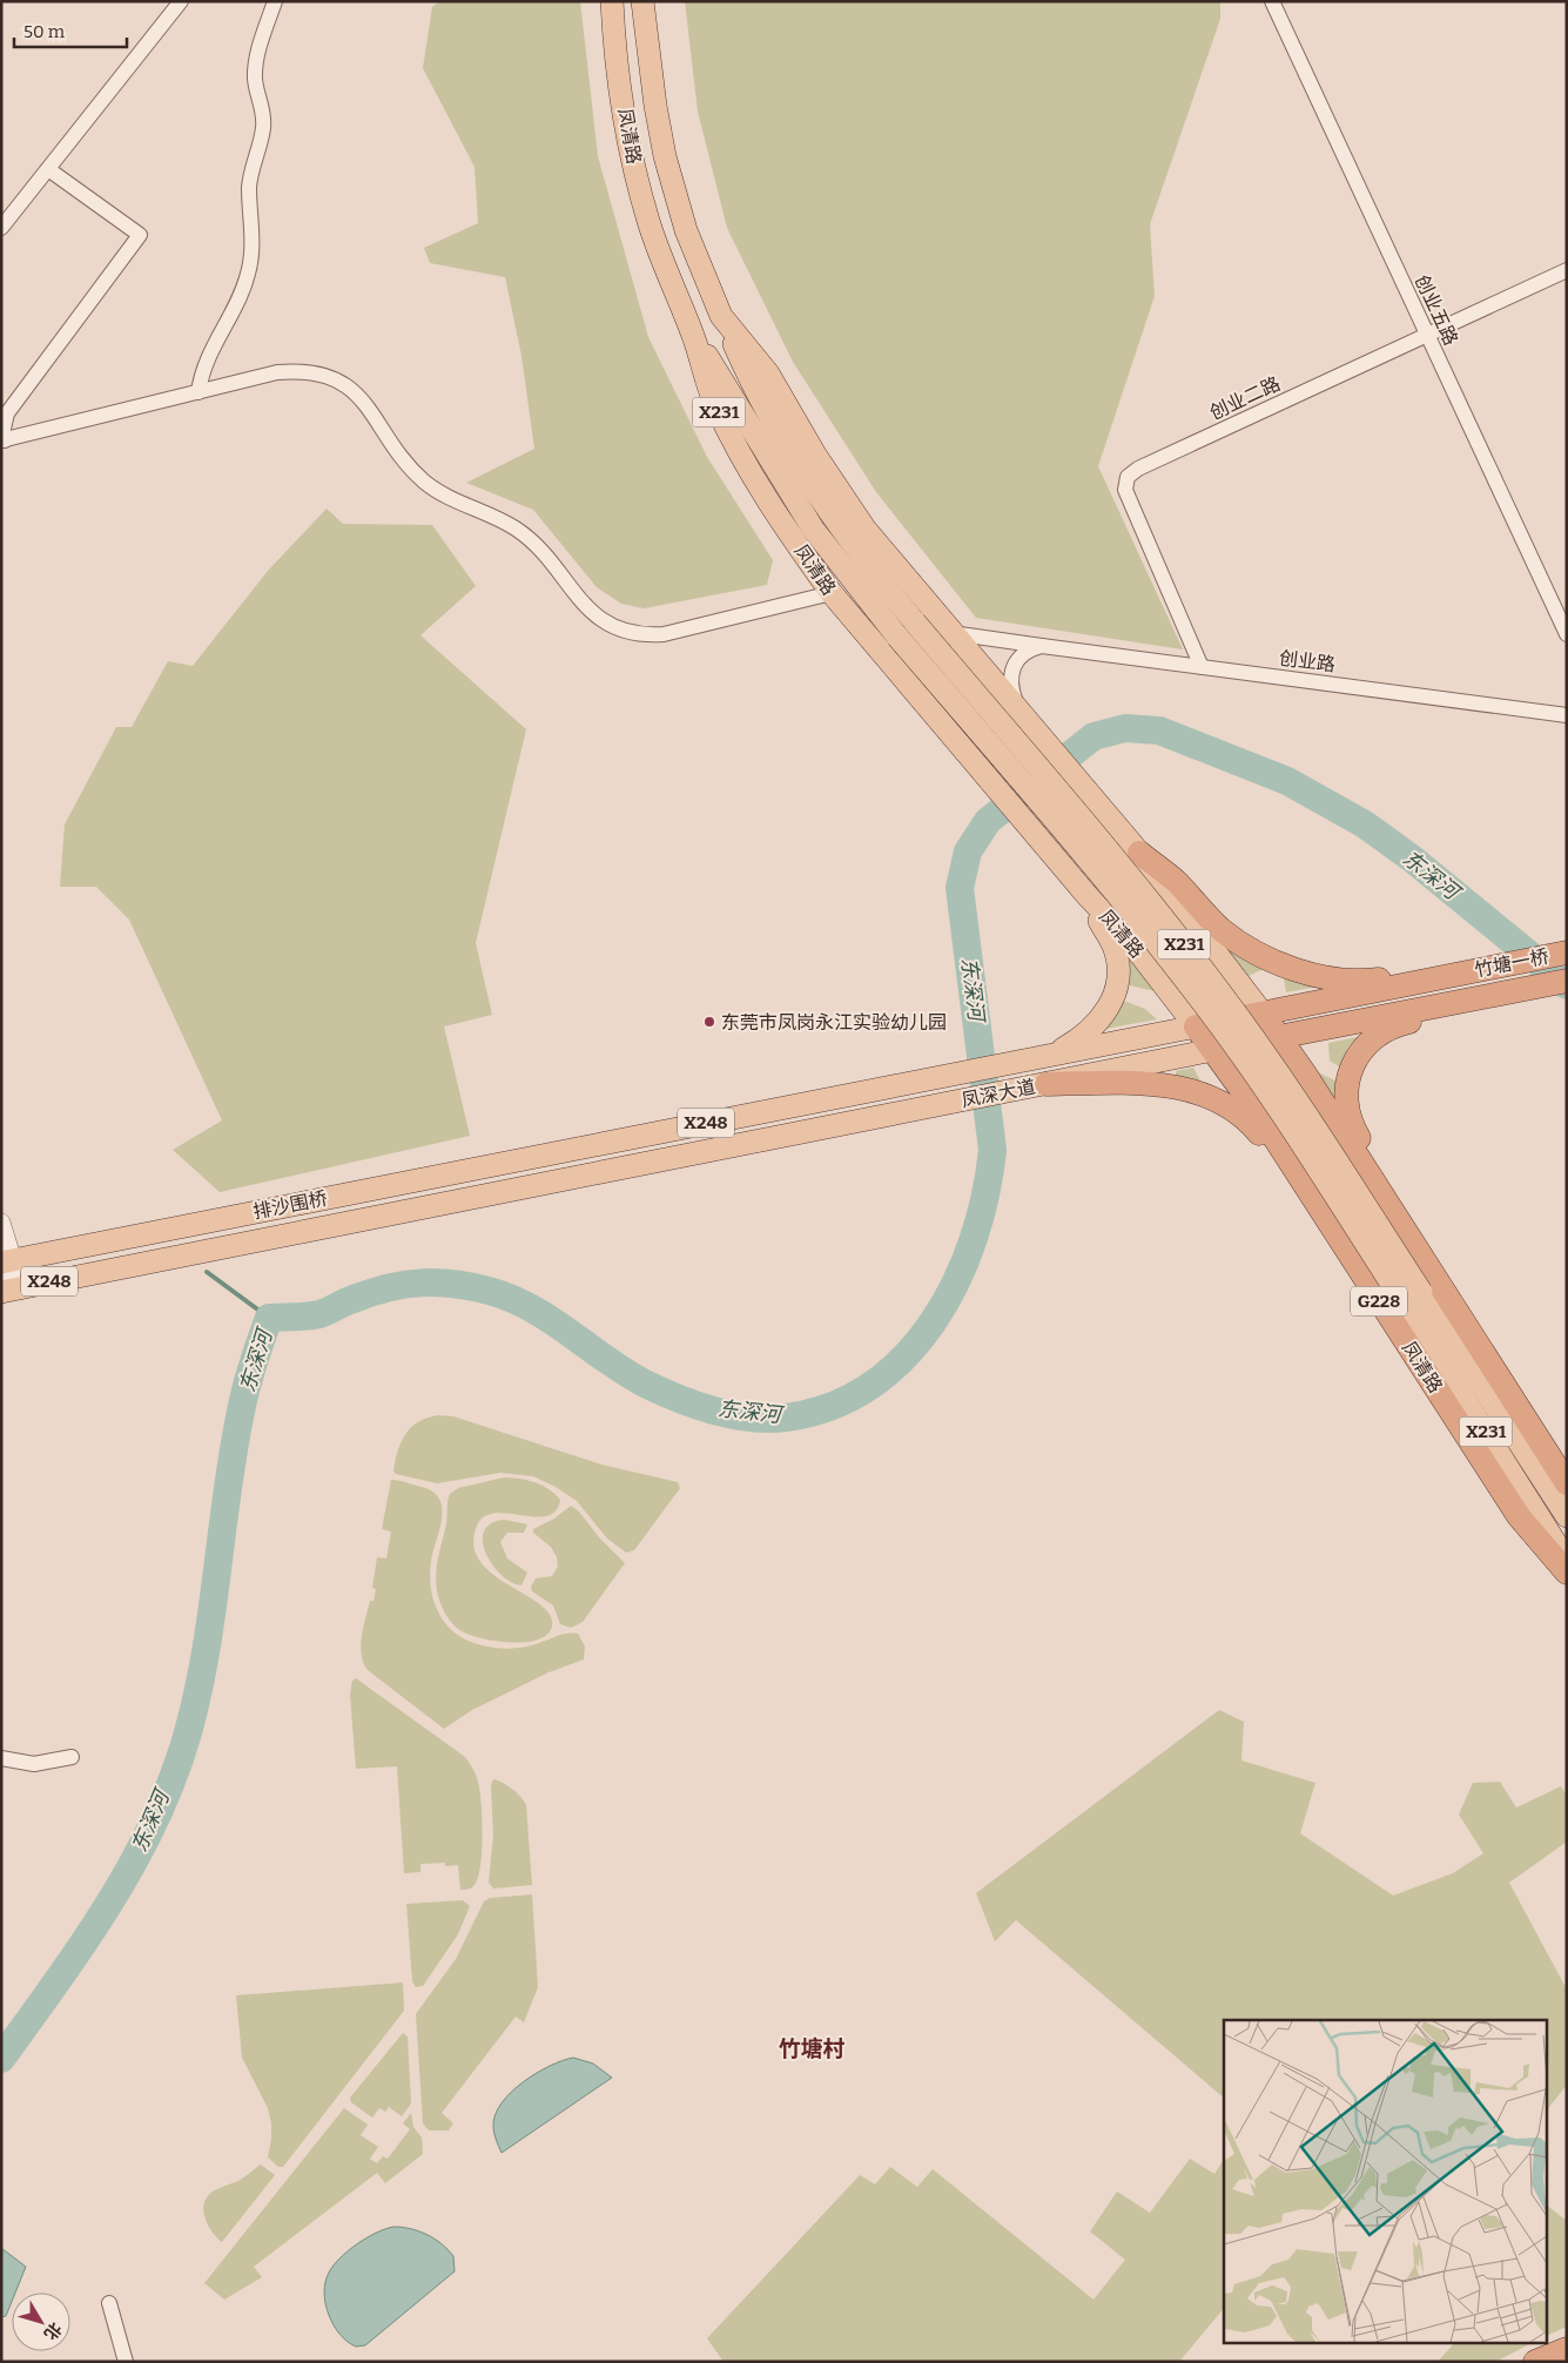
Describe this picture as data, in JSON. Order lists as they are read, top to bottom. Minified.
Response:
{"streets":{"highway":["凤清路","竹塘一桥","凤深大道","G228"],"main road":["X231","X248","排沙围桥"],"street":["创业五路","创业二路","创业路"]},"crossings":[["凤清路","创业路"],["凤清路","凤深大道"],["创业五路","创业二路"],["创业二路","创业路"],["竹塘一桥","凤深大道"],["凤深大道","排沙围桥"]],"districts":["竹塘村"],"water":["东深河"],"places":["东莞市凤岗永江实验幼儿园"],"scale_bar":"50 m","north":"bottom right"}
